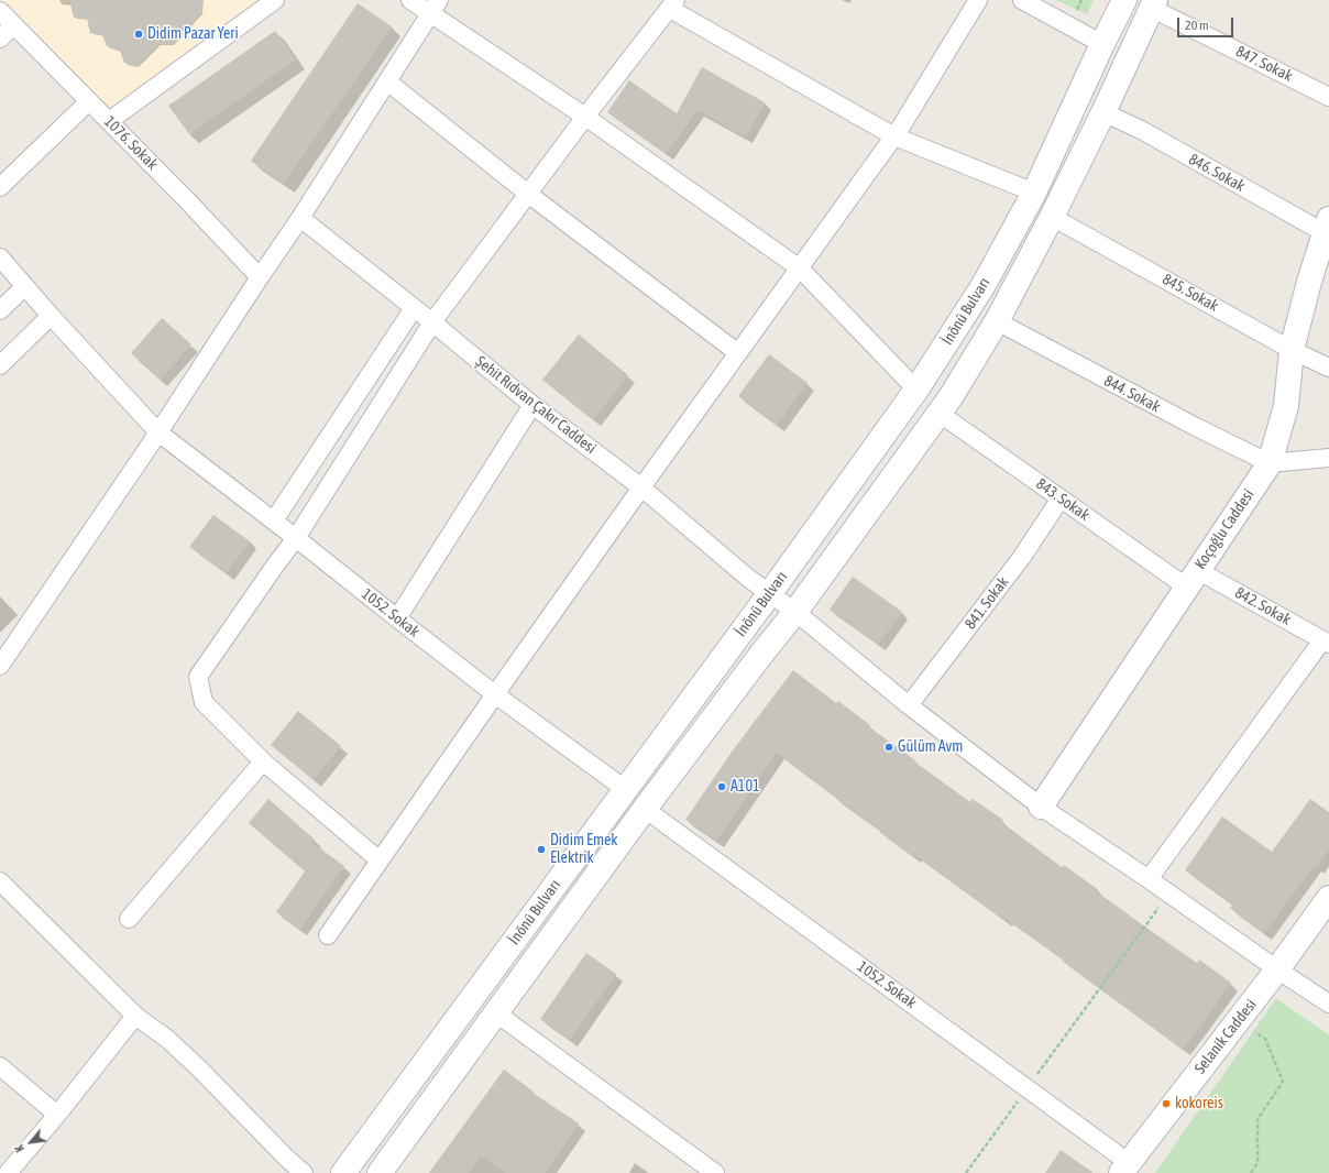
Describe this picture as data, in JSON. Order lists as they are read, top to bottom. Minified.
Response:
{"streets":{"main road":["İnönü Bulvarı","Koçoğlu Caddesi","Selanik Caddesi"],"street":["847. Sokak","1076. Sokak","846. Sokak","845. Sokak","844. Sokak","Şehit Rıdvan Çakır Caddesi","843. Sokak","841. Sokak","842. Sokak","1052. Sokak"]},"crossings":[["847. Sokak","İnönü Bulvarı"],["846. Sokak","İnönü Bulvarı"],["846. Sokak","Koçoğlu Caddesi"],["845. Sokak","İnönü Bulvarı"],["845. Sokak","Koçoğlu Caddesi"],["İnönü Bulvarı","844. Sokak"],["İnönü Bulvarı","Şehit Rıdvan Çakır Caddesi"],["İnönü Bulvarı","843. Sokak"],["İnönü Bulvarı","1052. Sokak"],["844. Sokak","Koçoğlu Caddesi"],["Şehit Rıdvan Çakır Caddesi","Koçoğlu Caddesi"],["Şehit Rıdvan Çakır Caddesi","841. Sokak"],["Şehit Rıdvan Çakır Caddesi","Selanik Caddesi"],["843. Sokak","Koçoğlu Caddesi"],["843. Sokak","841. Sokak"],["843. Sokak","842. Sokak"],["Koçoğlu Caddesi","842. Sokak"],["1052. Sokak","Selanik Caddesi"]],"places":["Didim Pazar Yeri","Gülüm Avm","A101","Didim Emek Elektrik","kokoreis"],"scale_bar":"20 m","north":"bottom left"}
